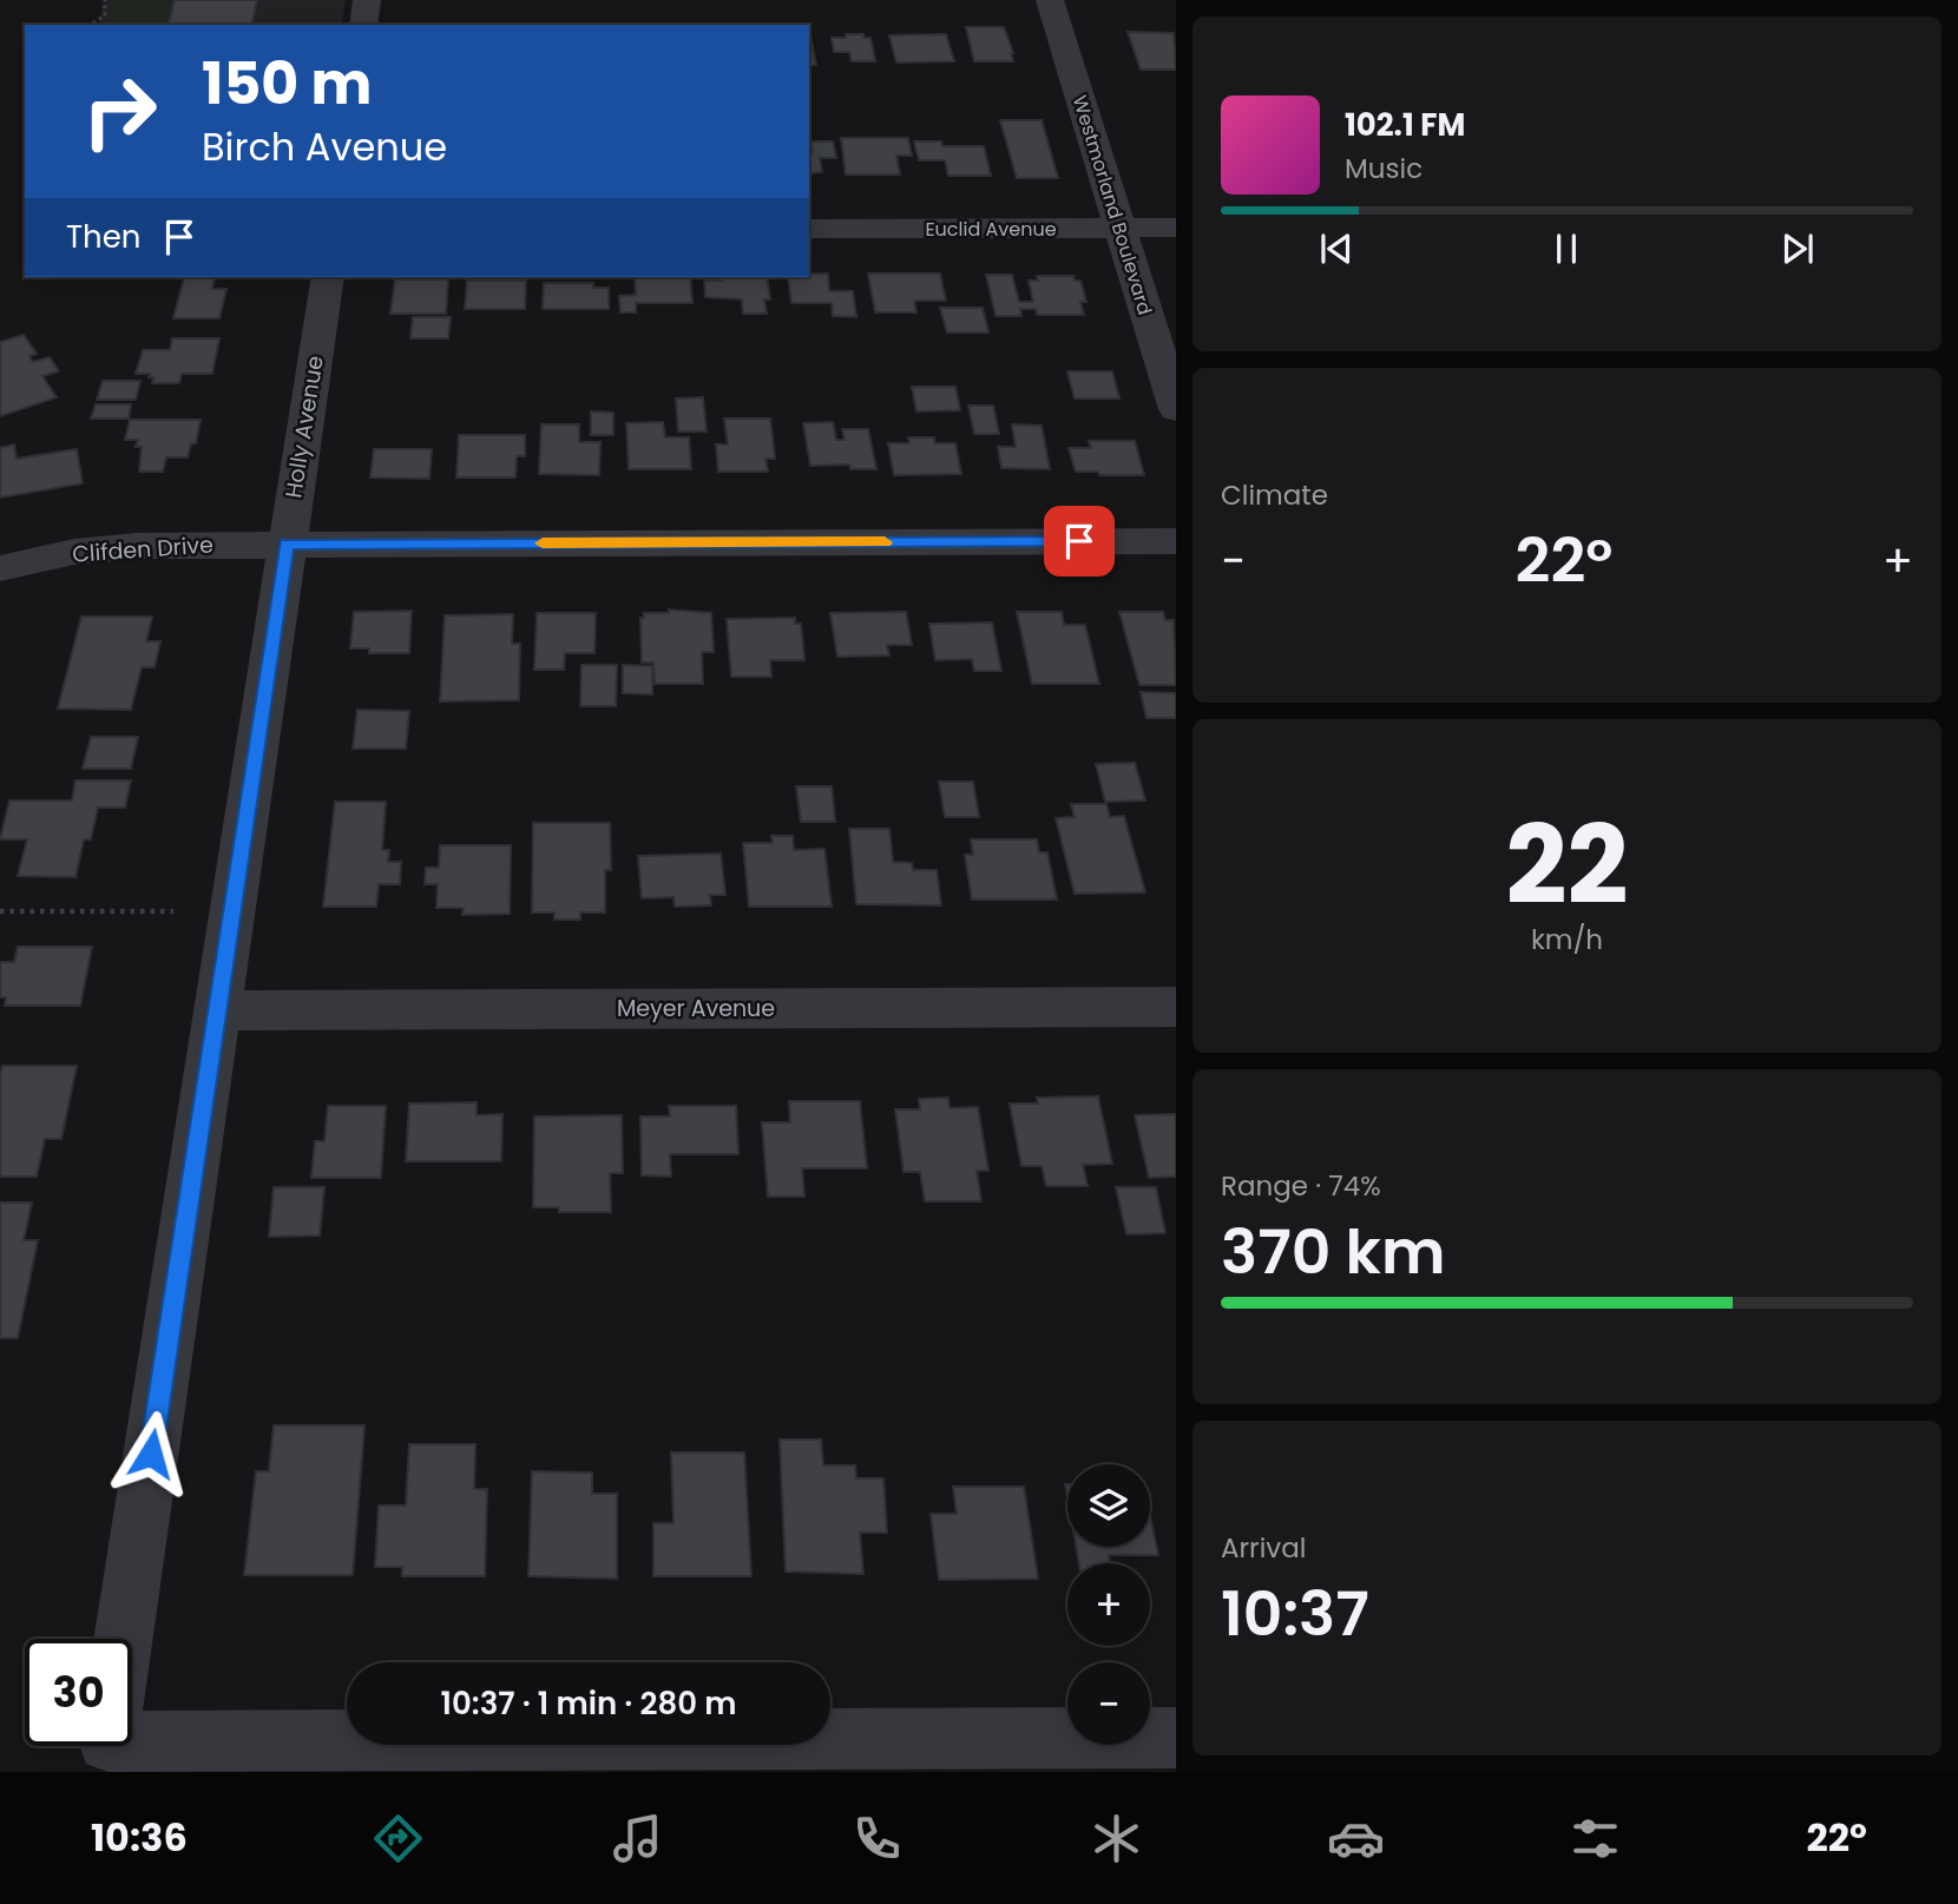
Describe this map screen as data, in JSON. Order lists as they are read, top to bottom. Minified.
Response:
{"streets":{"street":["Westmorland Boulevard","Euclid Avenue","Holly Avenue","Clifden Drive","Meyer Avenue"]},"crossings":[["Westmorland Boulevard","Euclid Avenue"],["Holly Avenue","Clifden Drive"],["Holly Avenue","Meyer Avenue"]],"page":{"turn":["150 m","Birch Avenue"],"song":["102.1 FM","Music"],"then":"Then","tile":["Climate",["22","km/h"],["Range · 74%","370 km"],["Arrival","10:37"]],"heat":["−","22°","+"],"map_buttons":["+","−"],"limit":"30","trip":"10:37 · 1 min · 280 m","tabs":["10:36","22°"]}}
